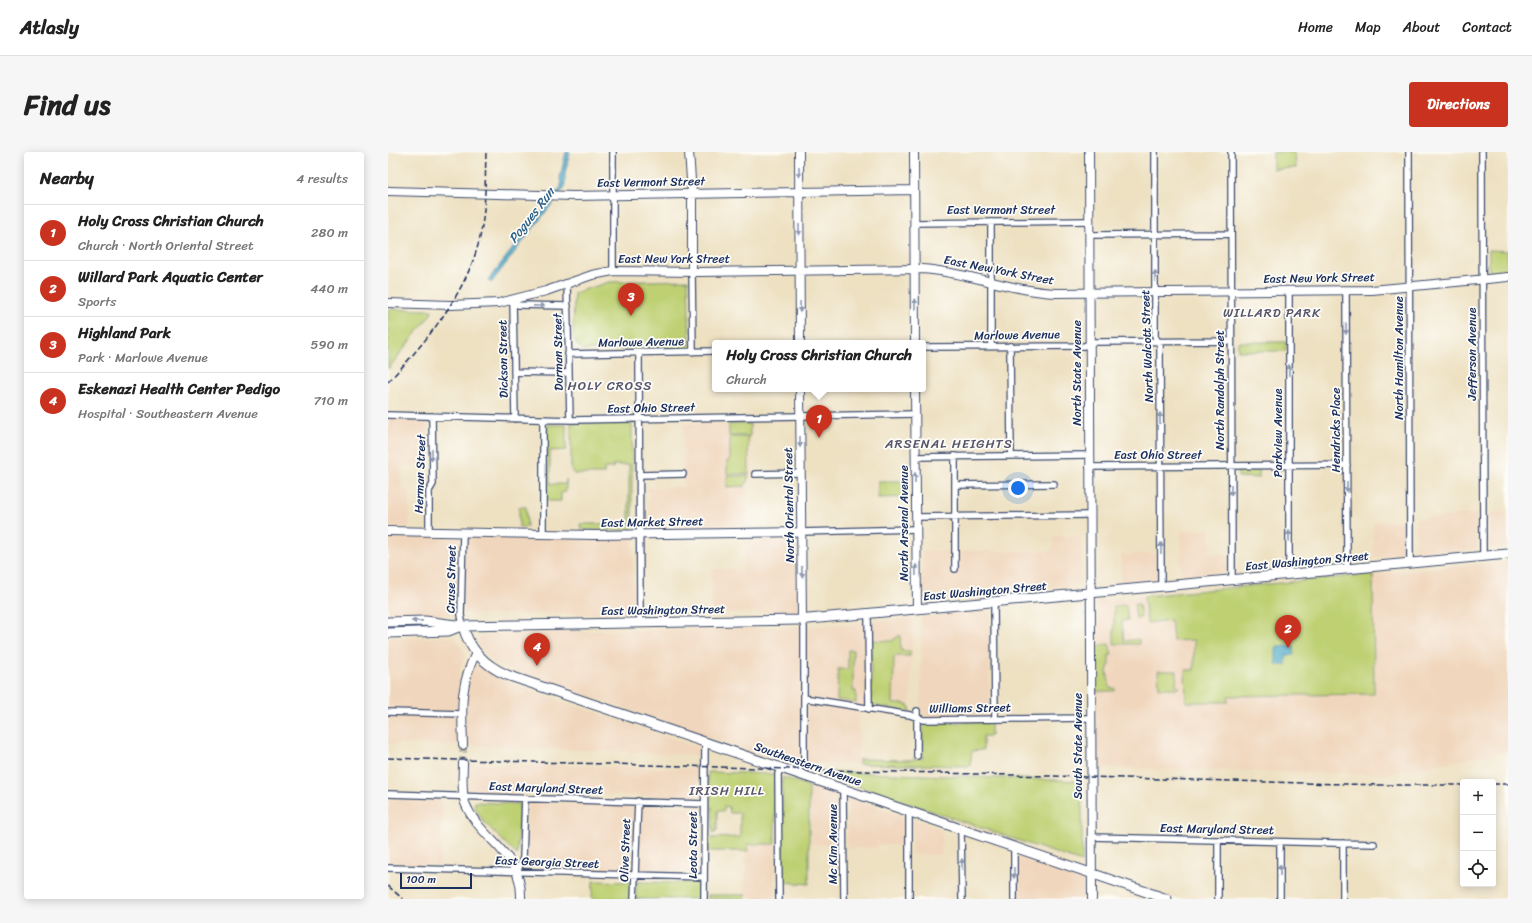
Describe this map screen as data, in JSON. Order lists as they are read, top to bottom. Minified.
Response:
{"streets":{"main road":["East Washington Street","Southeastern Avenue"],"street":["East Vermont Street","East New York Street","Marlowe Avenue","North Walcott Street","Dorman Street","Jefferson Avenue","North Hamilton Avenue","Dickson Street","North State Avenue","North Randolph Street","East Ohio Street","Hendricks Place","Parkview Avenue","Herman Street","North Oriental Street","East Market Street","North Arsenal Avenue","Cruse Street","Williams Street","South State Avenue","East Maryland Street","Mc Kim Avenue","Leota Street","Olive Street","East Georgia Street"]},"crossings":[["East Vermont Street","North State Avenue"],["East New York Street","North Walcott Street"],["East New York Street","Dorman Street"],["East New York Street","Jefferson Avenue"],["East New York Street","North Hamilton Avenue"],["East New York Street","Dickson Street"],["East New York Street","North State Avenue"],["East New York Street","North Randolph Street"],["East New York Street","Hendricks Place"],["East New York Street","Parkview Avenue"],["Marlowe Avenue","North Walcott Street"],["Marlowe Avenue","Dorman Street"],["Marlowe Avenue","North State Avenue"],["Marlowe Avenue","North Randolph Street"],["North Walcott Street","East Ohio Street"],["North Walcott Street","East Washington Street"],["Dorman Street","East Ohio Street"],["Jefferson Avenue","East Washington Street"],["North Hamilton Avenue","East Washington Street"],["Dickson Street","East Ohio Street"],["North State Avenue","East Ohio Street"],["North State Avenue","East Washington Street"],["North State Avenue","South State Avenue"],["North Randolph Street","East Ohio Street"],["North Randolph Street","East Washington Street"],["East Ohio Street","Hendricks Place"],["East Ohio Street","Parkview Avenue"],["East Ohio Street","Herman Street"],["East Ohio Street","North Oriental Street"],["East Ohio Street","North Arsenal Avenue"],["Hendricks Place","East Washington Street"],["Parkview Avenue","East Washington Street"],["Herman Street","East Market Street"],["North Oriental Street","East Market Street"],["North Oriental Street","East Washington Street"],["East Market Street","North Arsenal Avenue"],["East Market Street","Cruse Street"],["North Arsenal Avenue","East Washington Street"],["East Washington Street","Cruse Street"],["East Washington Street","South State Avenue"],["East Washington Street","Southeastern Avenue"],["Cruse Street","Southeastern Avenue"],["Williams Street","South State Avenue"],["South State Avenue","Southeastern Avenue"],["South State Avenue","East Maryland Street"],["Southeastern Avenue","Mc Kim Avenue"],["Southeastern Avenue","Leota Street"],["East Maryland Street","Leota Street"],["East Maryland Street","Olive Street"],["Leota Street","East Georgia Street"],["Olive Street","East Georgia Street"]],"one_way":["North Walcott Street","Hendricks Place","Parkview Avenue","Herman Street","North Oriental Street"],"districts":["WILLARD PARK","HOLY CROSS","ARSENAL HEIGHTS","IRISH HILL"],"water":["Pogues Run"],"scale_bar":"100 m","page":{"header":"Atlasly","nav":["Home","Map","About","Contact"],"title":"Find us","buttons":"Directions","heading":["Nearby","4 results"],"list":[{"mark":"1","name":"Holy Cross Christian Church","note":"Church · North Oriental Street","value":"280 m"},{"mark":"2","name":"Willard Park Aquatic Center","note":"Sports","value":"440 m"},{"mark":"3","name":"Highland Park","note":"Park · Marlowe Avenue","value":"590 m"},{"mark":"4","name":"Eskenazi Health Center Pedigo","note":"Hospital · Southeastern Avenue","value":"710 m"}],"pins":["3","1","2","4"],"popup":["Holy Cross Christian Church","Church"],"map_buttons":["+","−"],"scale":"100 m"}}
